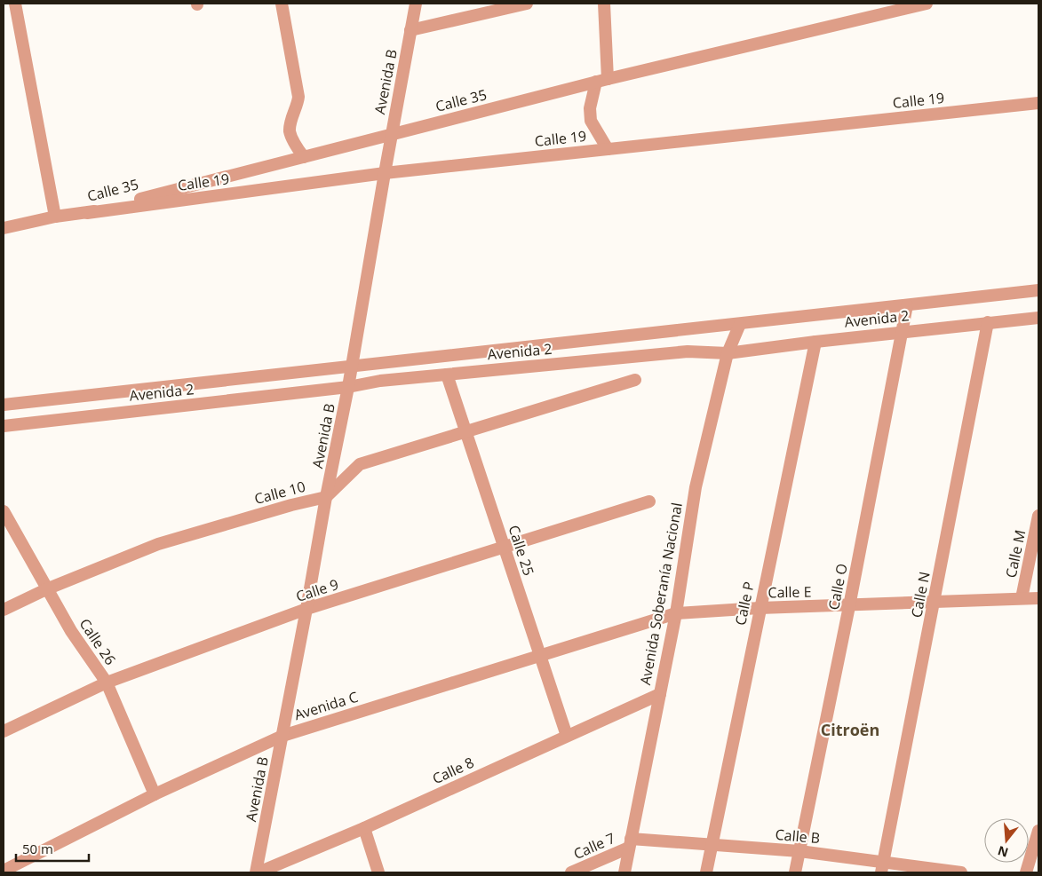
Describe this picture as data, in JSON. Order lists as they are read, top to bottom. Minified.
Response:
{"streets":{"street":["Avenida B","Calle 35","Calle 19","Avenida 2","Calle 10","Calle 25","Calle M","Calle O","Calle 9","Calle E","Avenida Soberanía Nacional","Calle N","Calle P","Calle 26","Avenida C","Calle 8","Calle B","Calle 7"]},"crossings":[["Avenida B","Calle 35"],["Avenida B","Calle 19"],["Avenida B","Avenida 2"],["Avenida B","Calle 10"],["Avenida B","Calle 9"],["Avenida B","Avenida C"],["Avenida B","Calle 8"],["Calle 35","Calle 19"],["Avenida 2","Calle 25"],["Avenida 2","Calle O"],["Avenida 2","Avenida Soberanía Nacional"],["Avenida 2","Calle N"],["Avenida 2","Calle P"],["Calle 10","Calle 25"],["Calle 10","Calle 26"],["Calle 25","Calle 9"],["Calle 25","Avenida C"],["Calle 25","Calle 8"],["Calle M","Calle E"],["Calle O","Calle E"],["Calle O","Calle B"],["Calle 9","Calle 26"],["Calle E","Avenida Soberanía Nacional"],["Calle E","Calle N"],["Calle E","Calle P"],["Calle E","Avenida C"],["Avenida Soberanía Nacional","Avenida C"],["Avenida Soberanía Nacional","Calle 8"],["Avenida Soberanía Nacional","Calle B"],["Avenida Soberanía Nacional","Calle 7"],["Calle N","Calle B"],["Calle P","Calle B"],["Calle 26","Avenida C"],["Calle B","Calle 7"]],"districts":["Citroën"],"scale_bar":"50 m","north":"bottom"}
